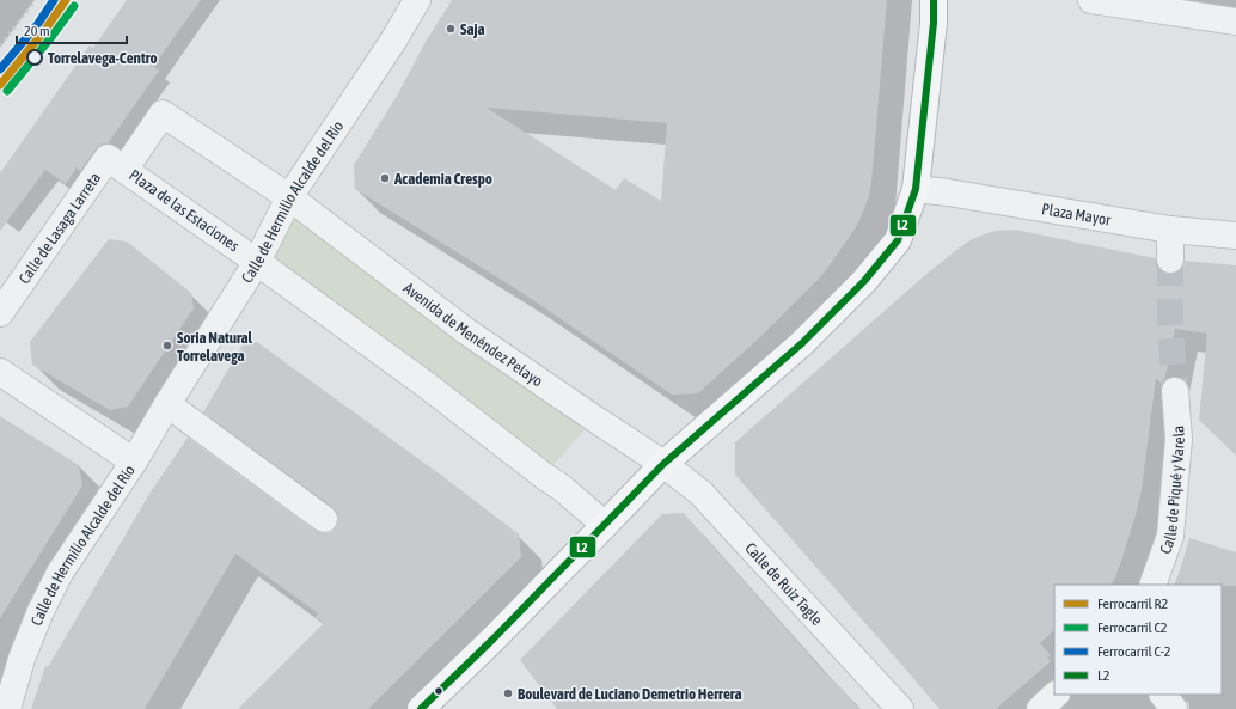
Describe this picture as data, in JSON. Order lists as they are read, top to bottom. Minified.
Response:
{"streets":{"street":["Calle de Hermilio Alcalde del Río","Plaza de las Estaciones","Plaza Mayor","Calle de Lasaga Larreta","Avenida de Menéndez Pelayo","Calle de Piqué y Varela","Calle de Ruiz Tagle"]},"crossings":[["Calle de Hermilio Alcalde del Río","Plaza de las Estaciones"],["Calle de Hermilio Alcalde del Río","Avenida de Menéndez Pelayo"],["Plaza de las Estaciones","Calle de Lasaga Larreta"],["Plaza de las Estaciones","Avenida de Menéndez Pelayo"],["Avenida de Menéndez Pelayo","Calle de Ruiz Tagle"]],"places":["Saja","Torrelavega-Centro","Academia Crespo","Soria Natural Torrelavega","Boulevard de Luciano Demetrio Herrera"],"lines":["rail line R2","rail line C-2","transit line L2","rail line C2"],"legend":["Ferrocarril R2","Ferrocarril C2","Ferrocarril C-2","L2"],"scale_bar":"20 m"}
